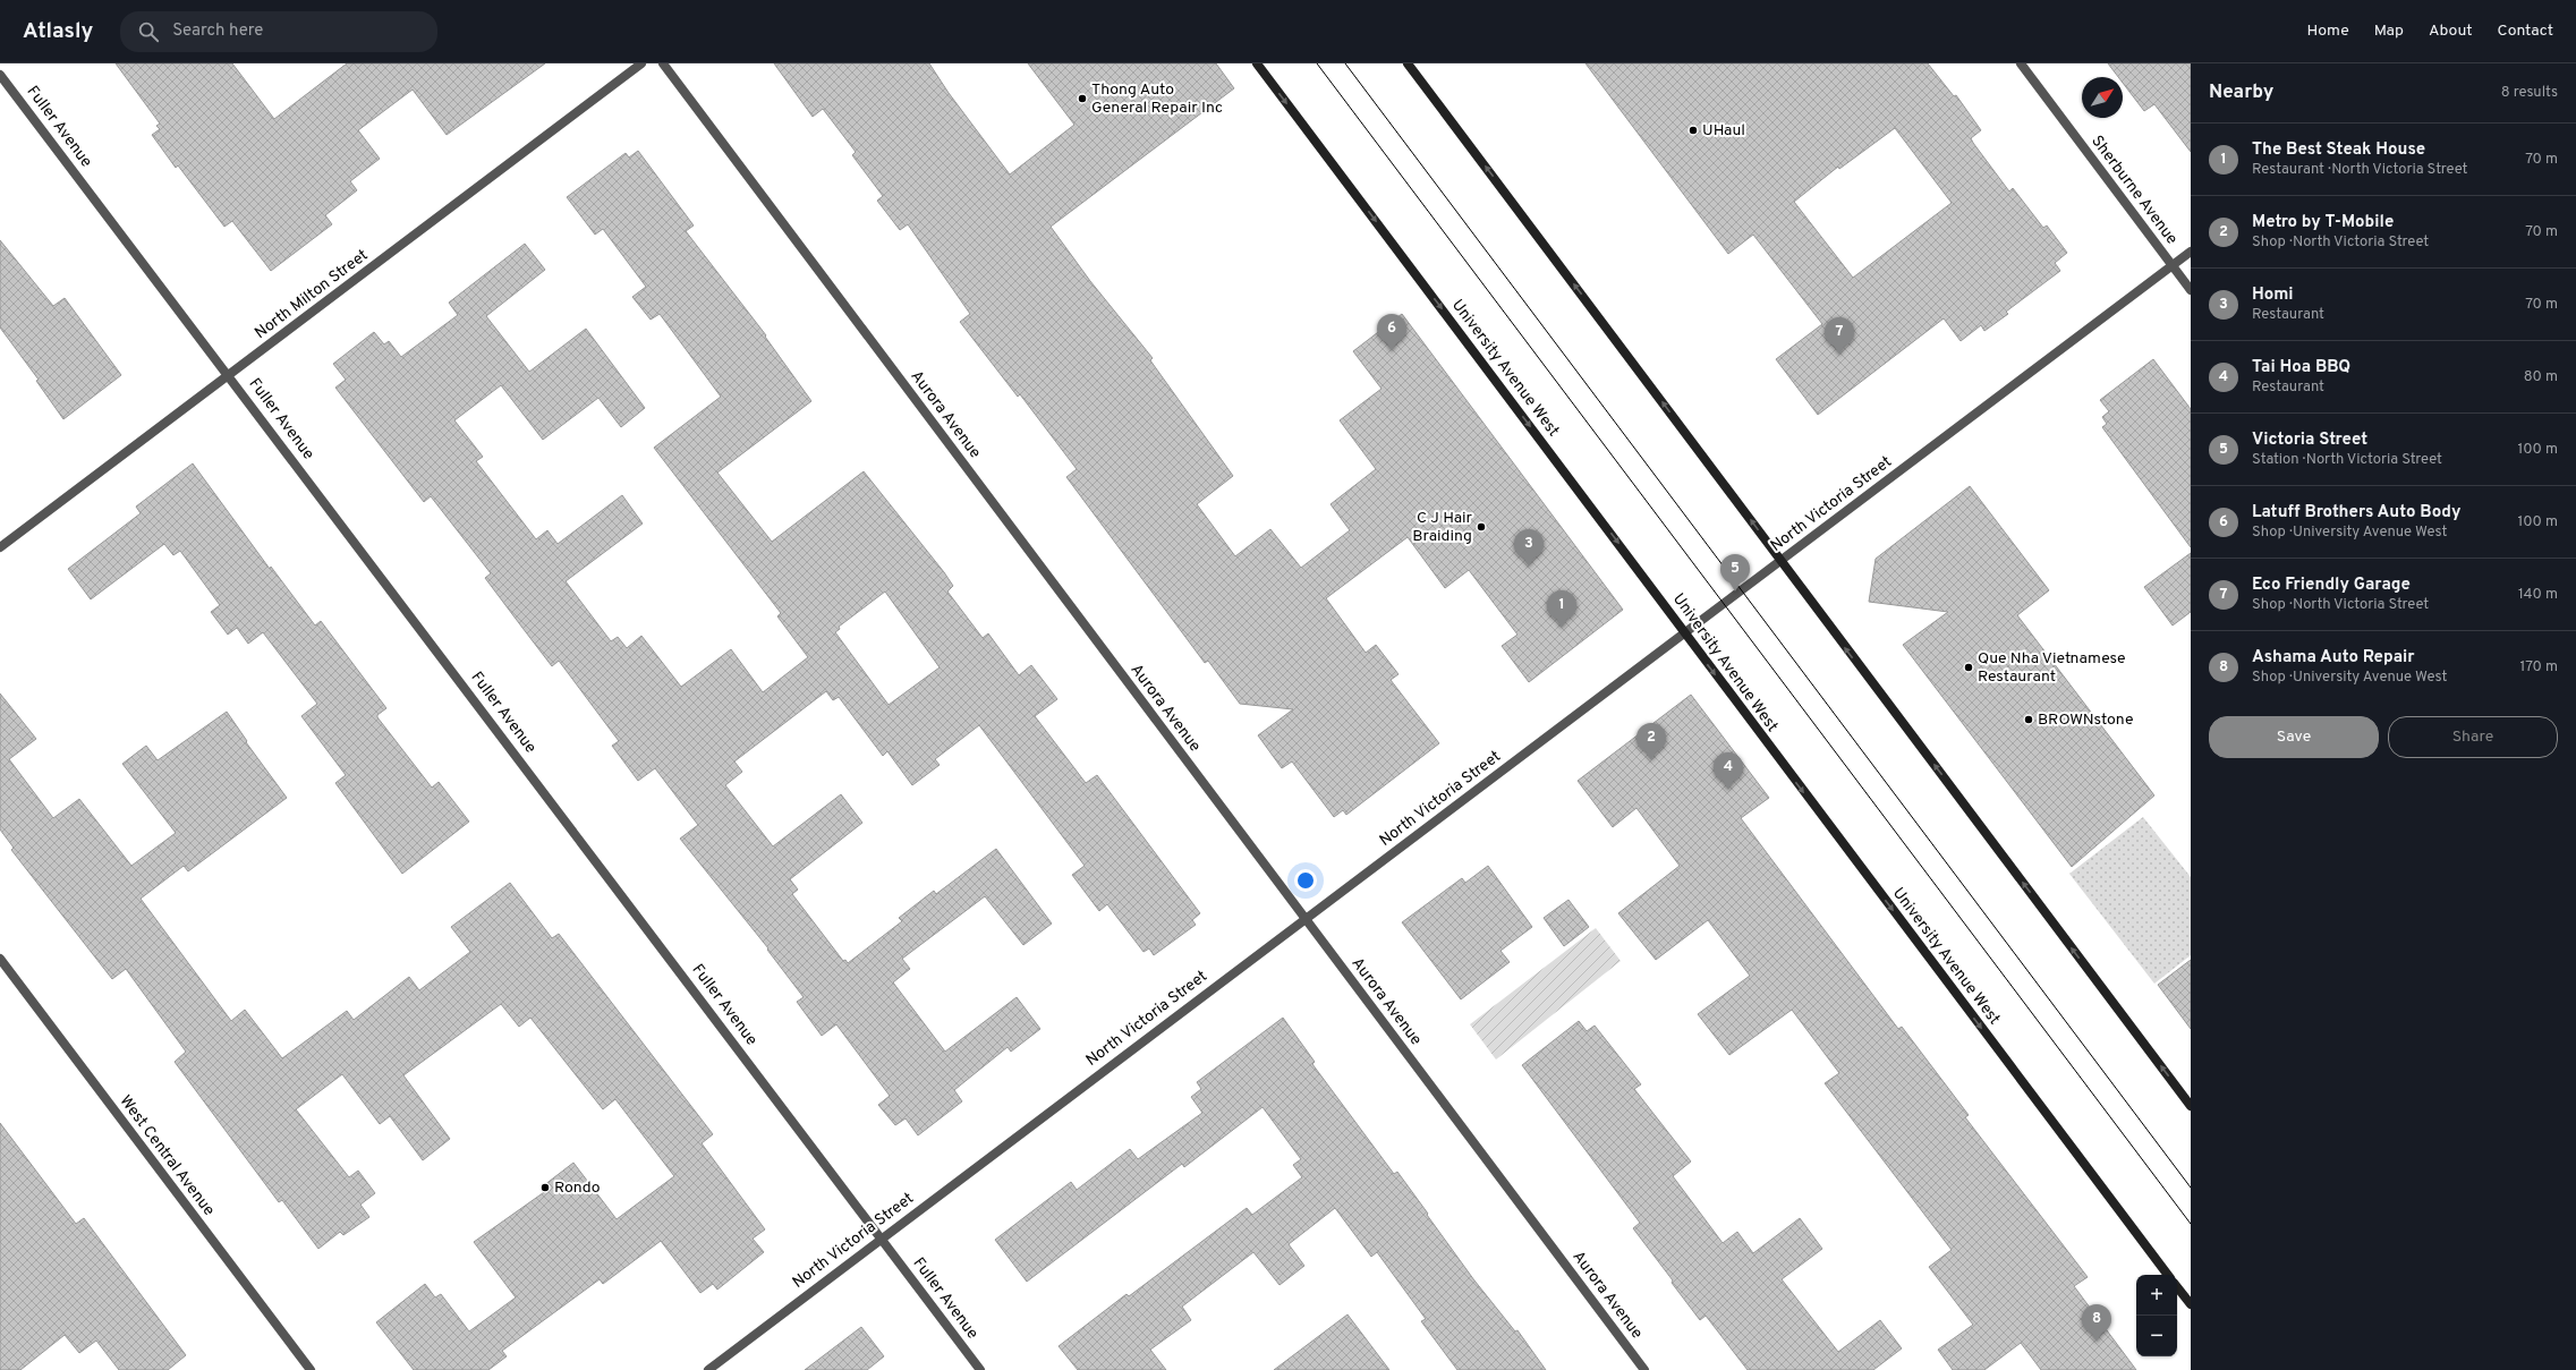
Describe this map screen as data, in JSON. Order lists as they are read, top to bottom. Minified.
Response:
{"streets":{"main road":["University Avenue West"],"street":["Fuller Avenue","Sherburne Avenue","North Milton Street","Aurora Avenue","North Victoria Street","West Central Avenue"]},"crossings":[["Fuller Avenue","North Milton Street"],["Fuller Avenue","North Victoria Street"],["Sherburne Avenue","North Victoria Street"],["University Avenue West","North Victoria Street"],["Aurora Avenue","North Victoria Street"]],"one_way":["University Avenue West"],"places":["Thong Auto General Repair Inc","UHaul","C J Hair Braiding","Que Nha Vietnamese Restaurant","BROWNstone","Rondo"],"north":"top right","page":{"header":"Atlasly","search":"Search here","nav":["Home","Map","About","Contact"],"heading":["Nearby","8 results"],"list":[{"mark":"1","name":"The Best Steak House","note":"Restaurant · North Victoria Street","value":"70 m"},{"mark":"2","name":"Metro by T-Mobile","note":"Shop · North Victoria Street","value":"70 m"},{"mark":"3","name":"Homi","note":"Restaurant","value":"70 m"},{"mark":"4","name":"Tai Hoa BBQ","note":"Restaurant","value":"80 m"},{"mark":"5","name":"Victoria Street","note":"Station · North Victoria Street","value":"100 m"},{"mark":"6","name":"Latuff Brothers Auto Body","note":"Shop · University Avenue West","value":"100 m"},{"mark":"7","name":"Eco Friendly Garage","note":"Shop · North Victoria Street","value":"140 m"},{"mark":"8","name":"Ashama Auto Repair","note":"Shop · University Avenue West","value":"170 m"}],"pins":["6","7","3","5","1","2","4","8"],"buttons":["Save","Share"],"map_buttons":["+","−"]}}
